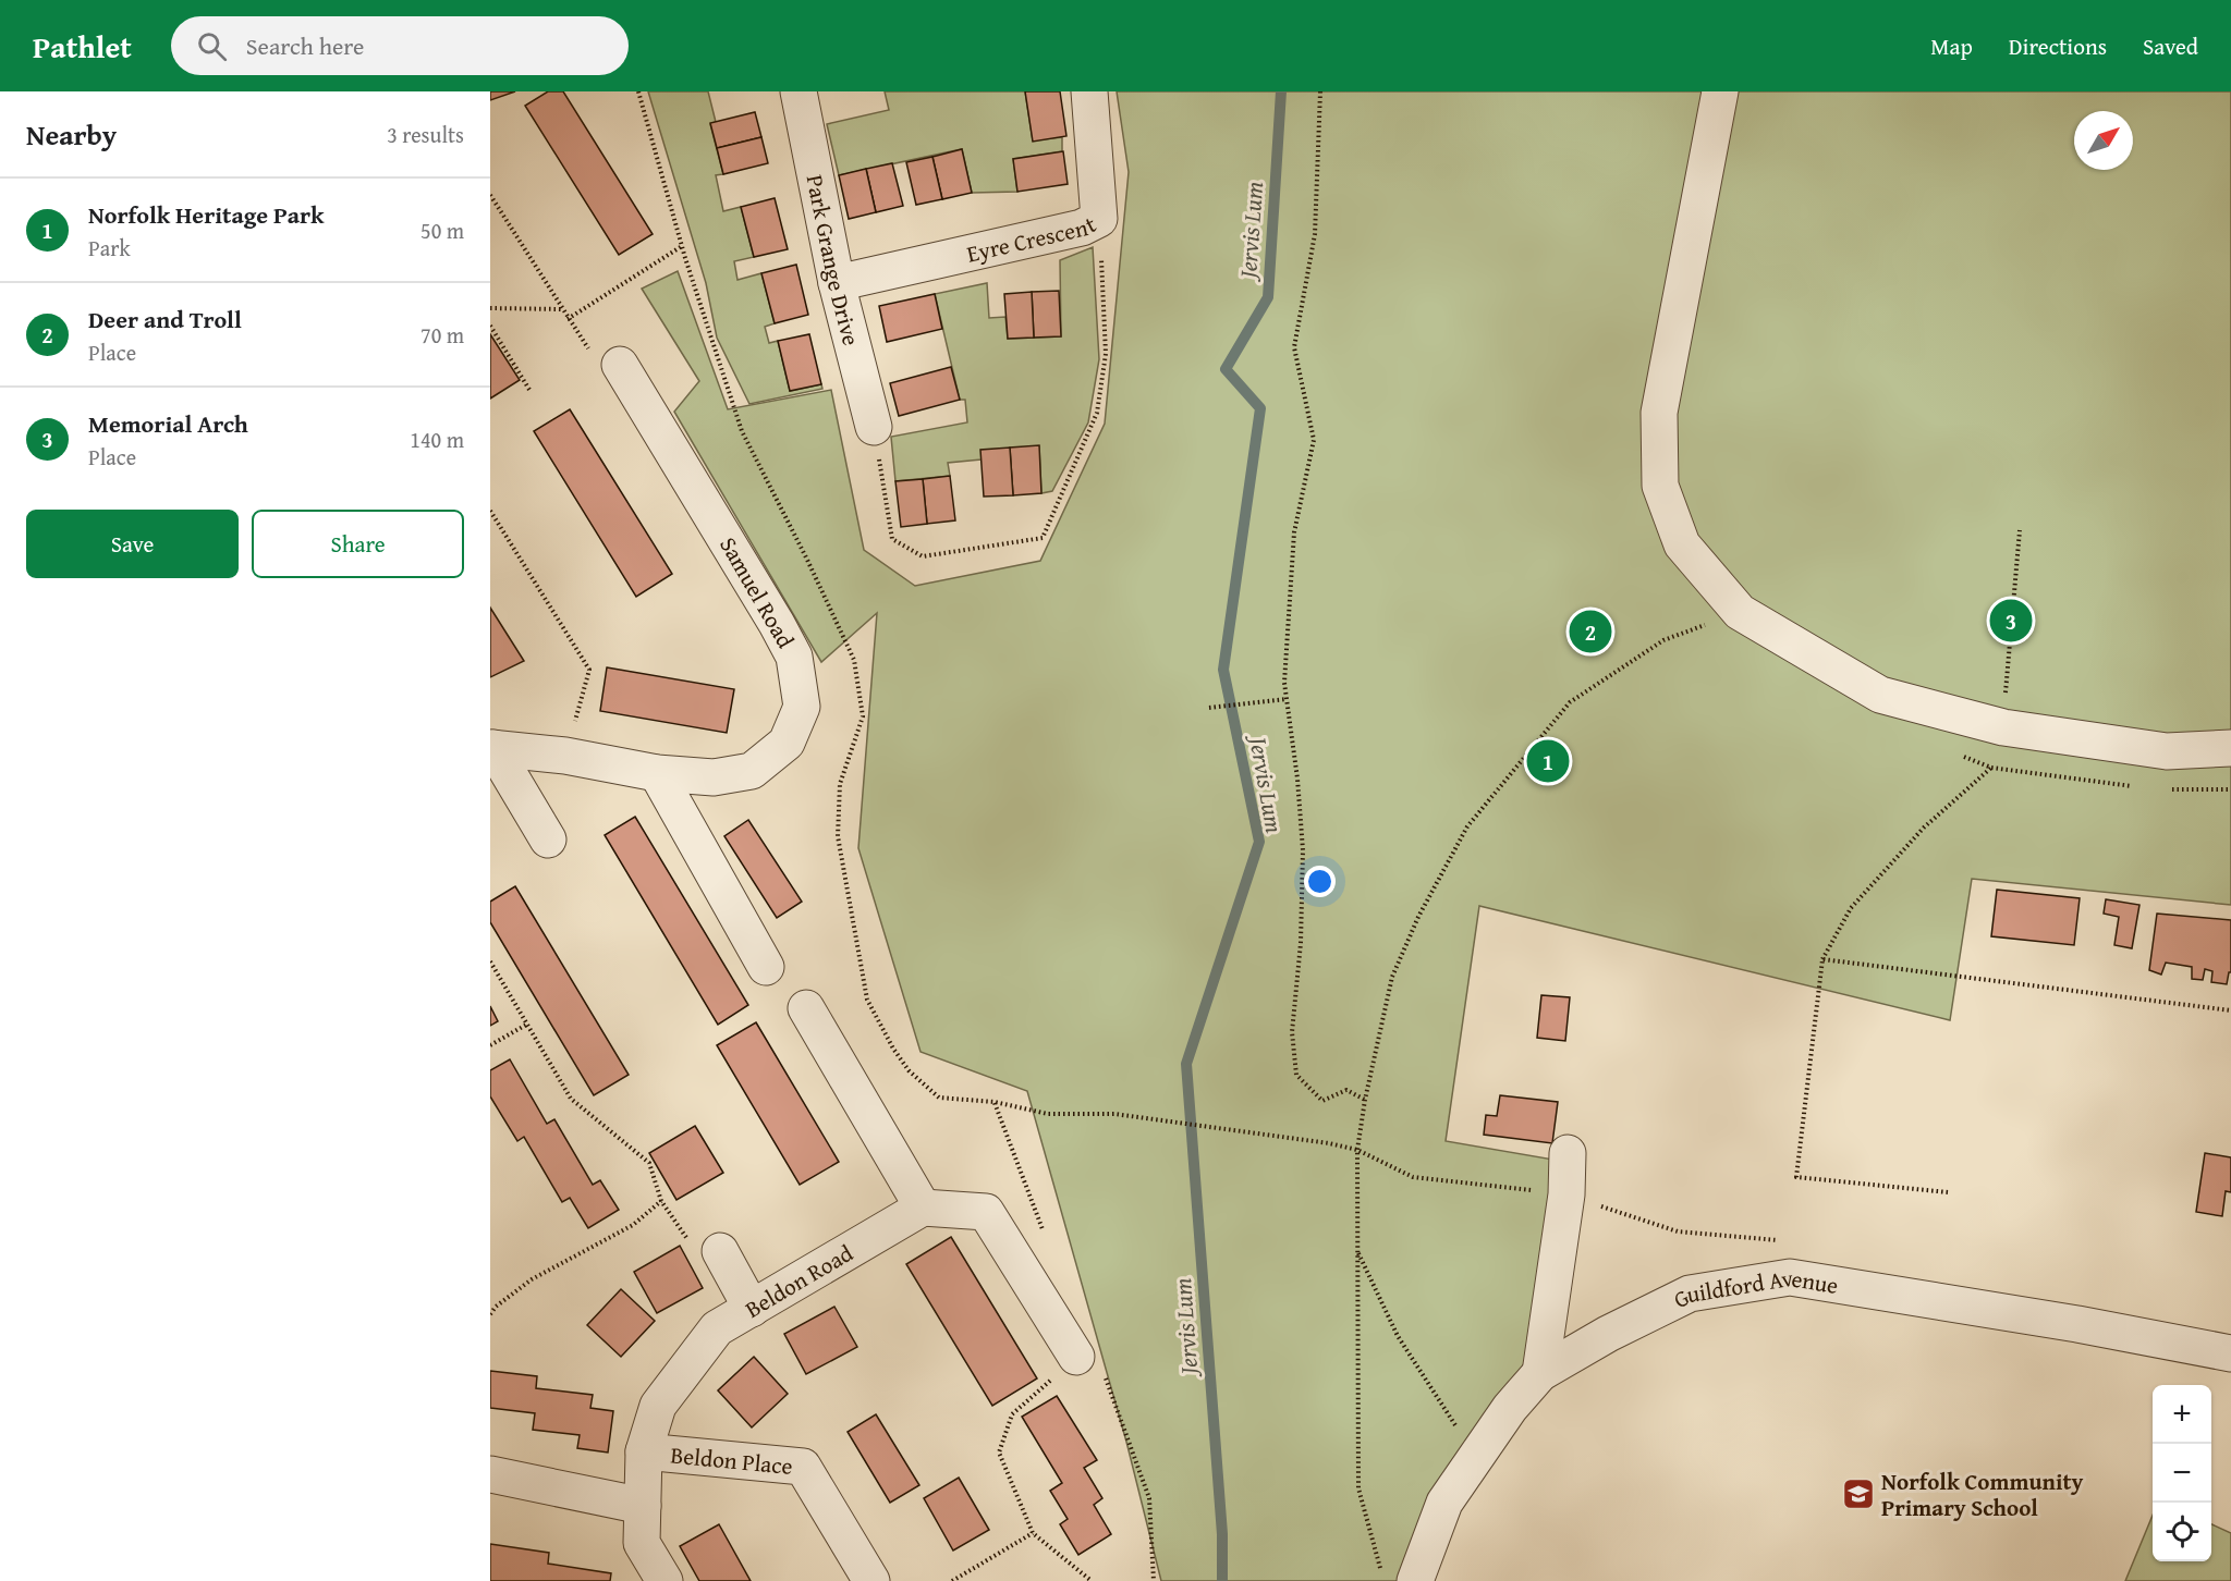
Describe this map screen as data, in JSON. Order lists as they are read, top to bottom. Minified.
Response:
{"streets":{"street":["Eyre Crescent","Park Grange Drive","Samuel Road","Beldon Road","Guildford Avenue","Beldon Place"]},"crossings":[["Eyre Crescent","Park Grange Drive"],["Beldon Road","Beldon Place"]],"water":["Jervis Lum"],"places":{"school or university":["Norfolk Community Primary School"]},"north":"top right","page":{"header":"Pathlet","search":"Search here","nav":["Map","Directions","Saved"],"heading":["Nearby","3 results"],"list":[{"mark":"1","name":"Norfolk Heritage Park","note":"Park","value":"50 m"},{"mark":"2","name":"Deer and Troll","note":"Place","value":"70 m"},{"mark":"3","name":"Memorial Arch","note":"Place","value":"140 m"}],"buttons":["Save","Share"],"pins":["3","2","1"],"map_buttons":["+","−"]}}
